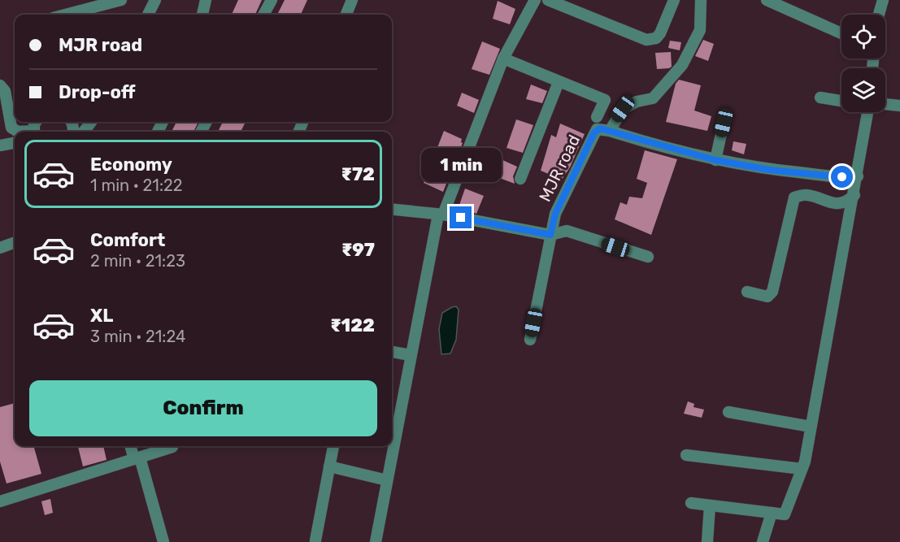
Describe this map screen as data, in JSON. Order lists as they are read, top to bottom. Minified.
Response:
{"streets":{"street":["MJR road"]},"page":{"banner":["MJR road","Drop-off"],"list":[{"name":"Economy","note":"1 min · 21:22","value":"₹72"},{"name":"Comfort","note":"2 min · 21:23","value":"₹97"},{"name":"XL","note":"3 min · 21:24","value":"₹122"}],"bubble":"1 min","buttons":"Confirm"}}
